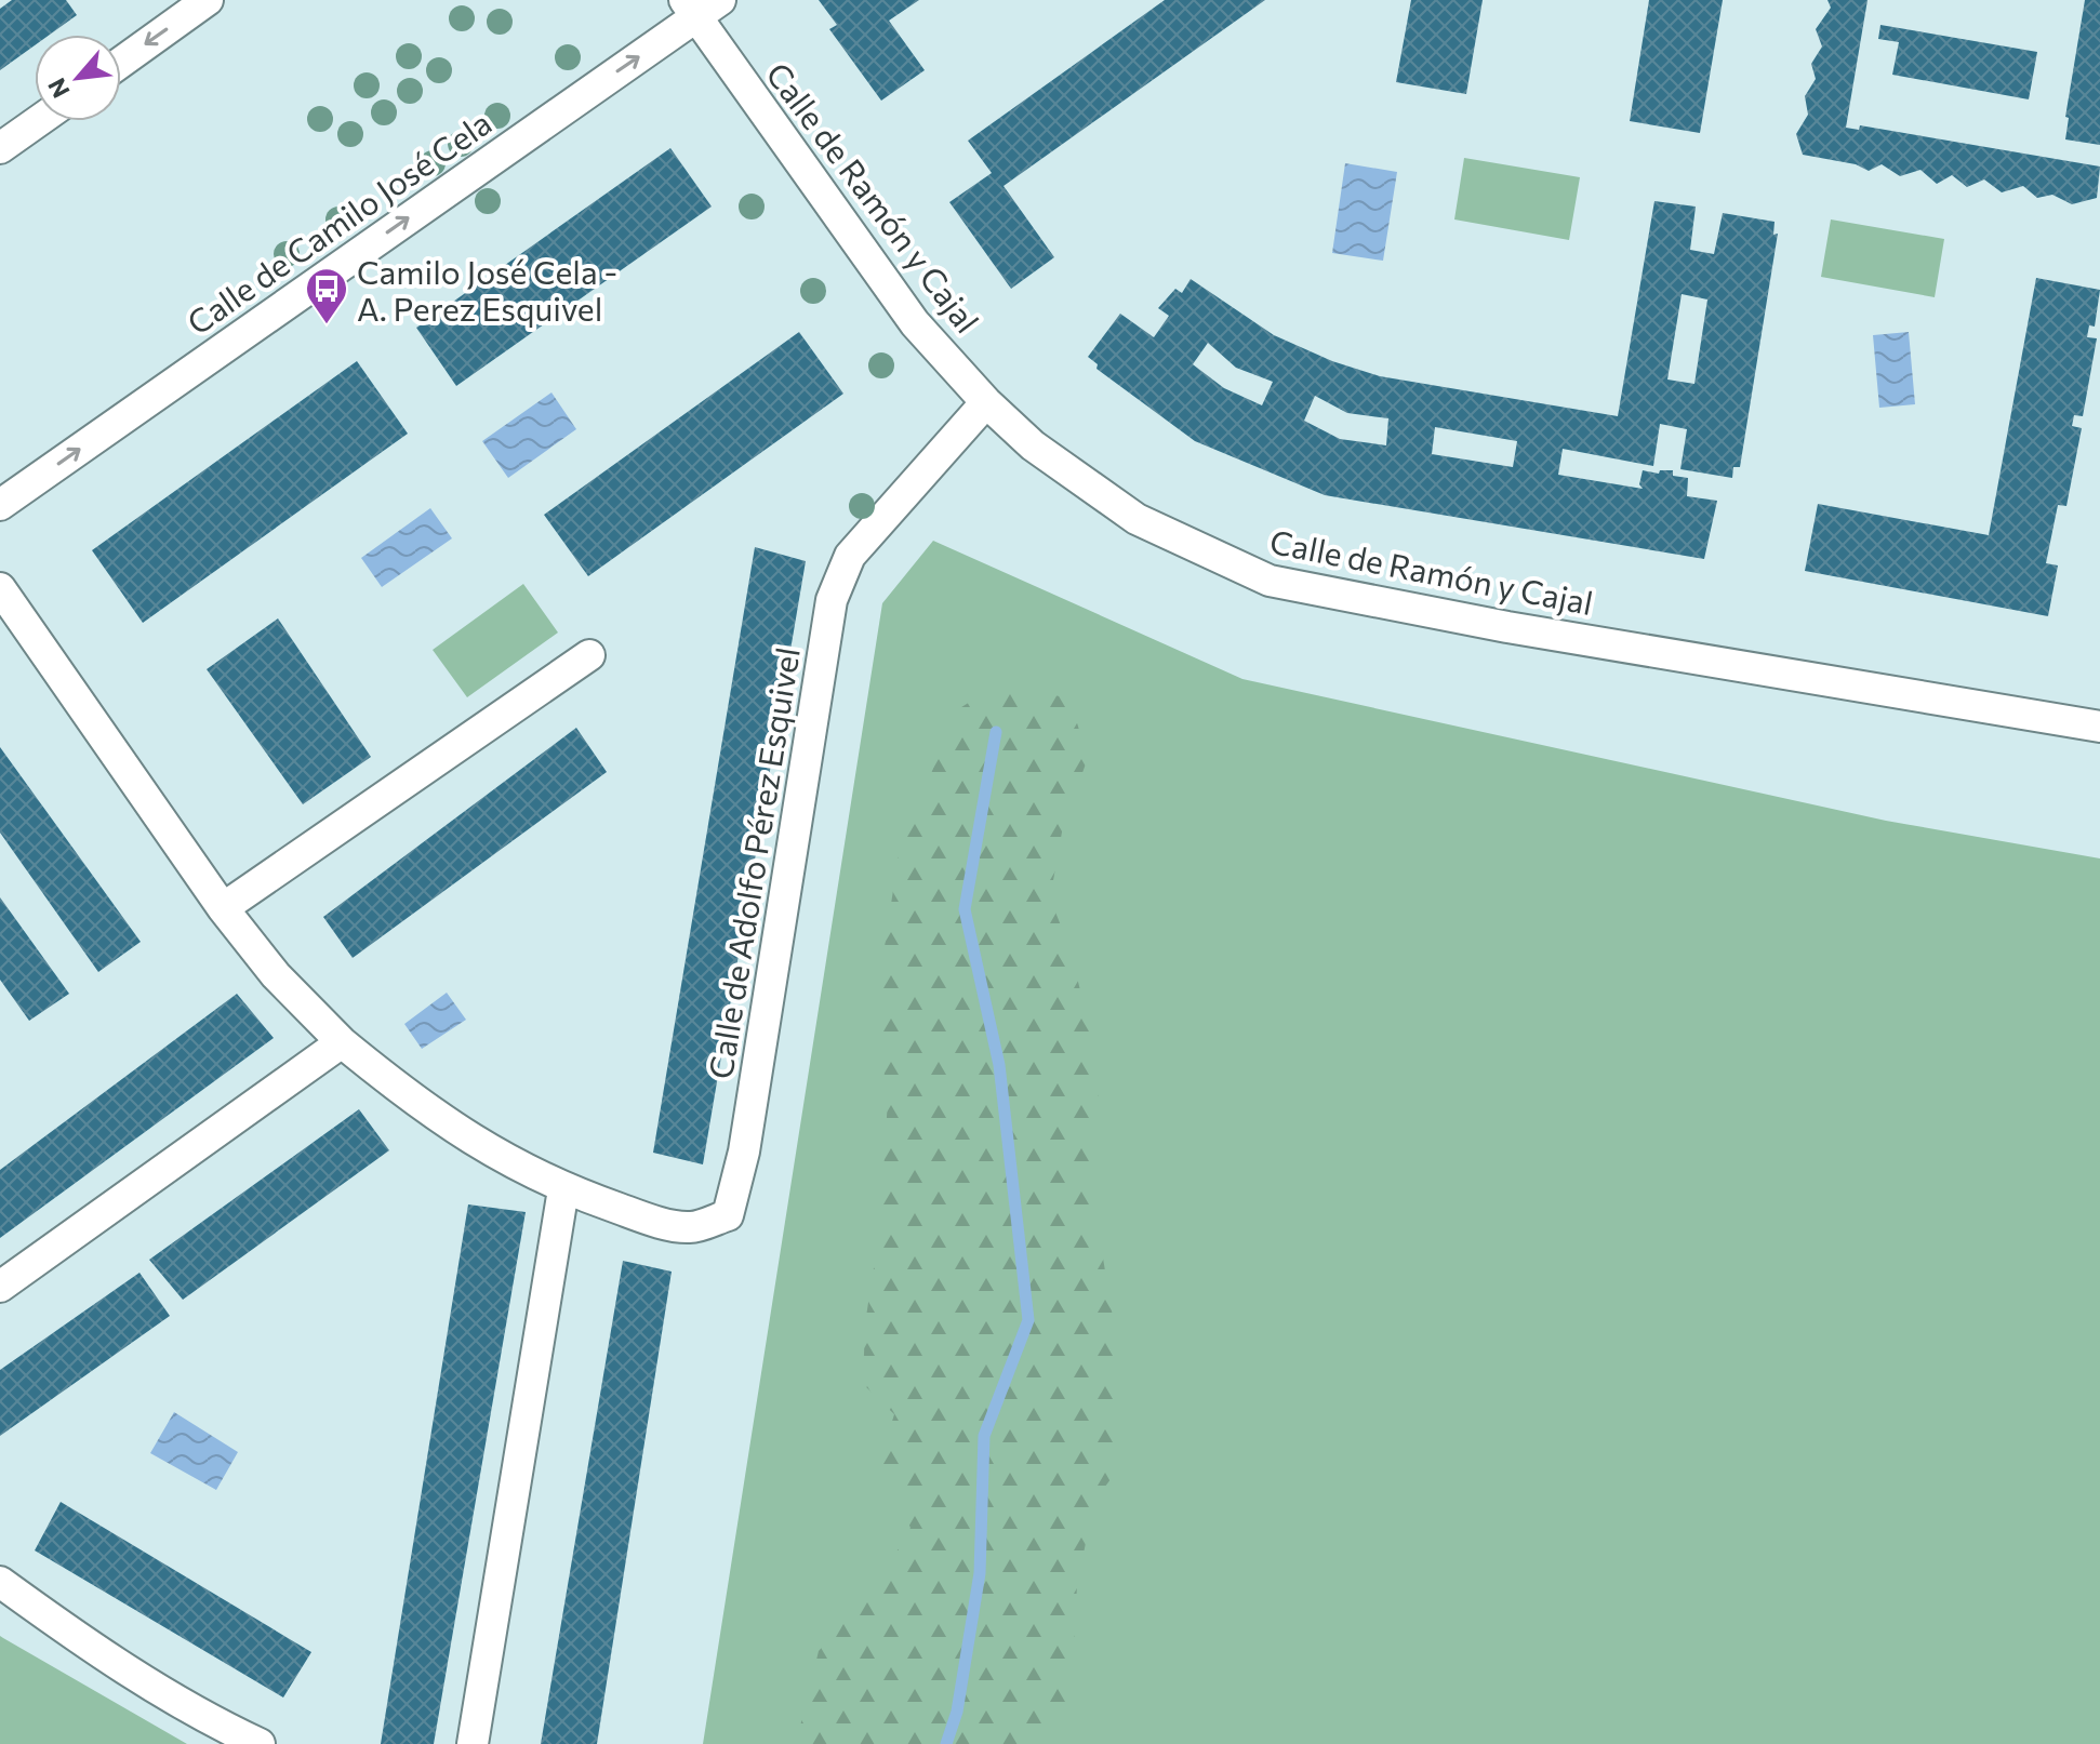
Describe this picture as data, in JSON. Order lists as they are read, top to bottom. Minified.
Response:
{"streets":{"street":["Calle de Ramón y Cajal","Calle de Camilo José Cela","Calle de Adolfo Pérez Esquivel"]},"crossings":[["Calle de Ramón y Cajal","Calle de Camilo José Cela"],["Calle de Ramón y Cajal","Calle de Adolfo Pérez Esquivel"]],"one_way":["Calle de Camilo José Cela"],"places":{"bus stop":["Camilo José Cela - A. Perez Esquivel"]},"north":"bottom left"}
